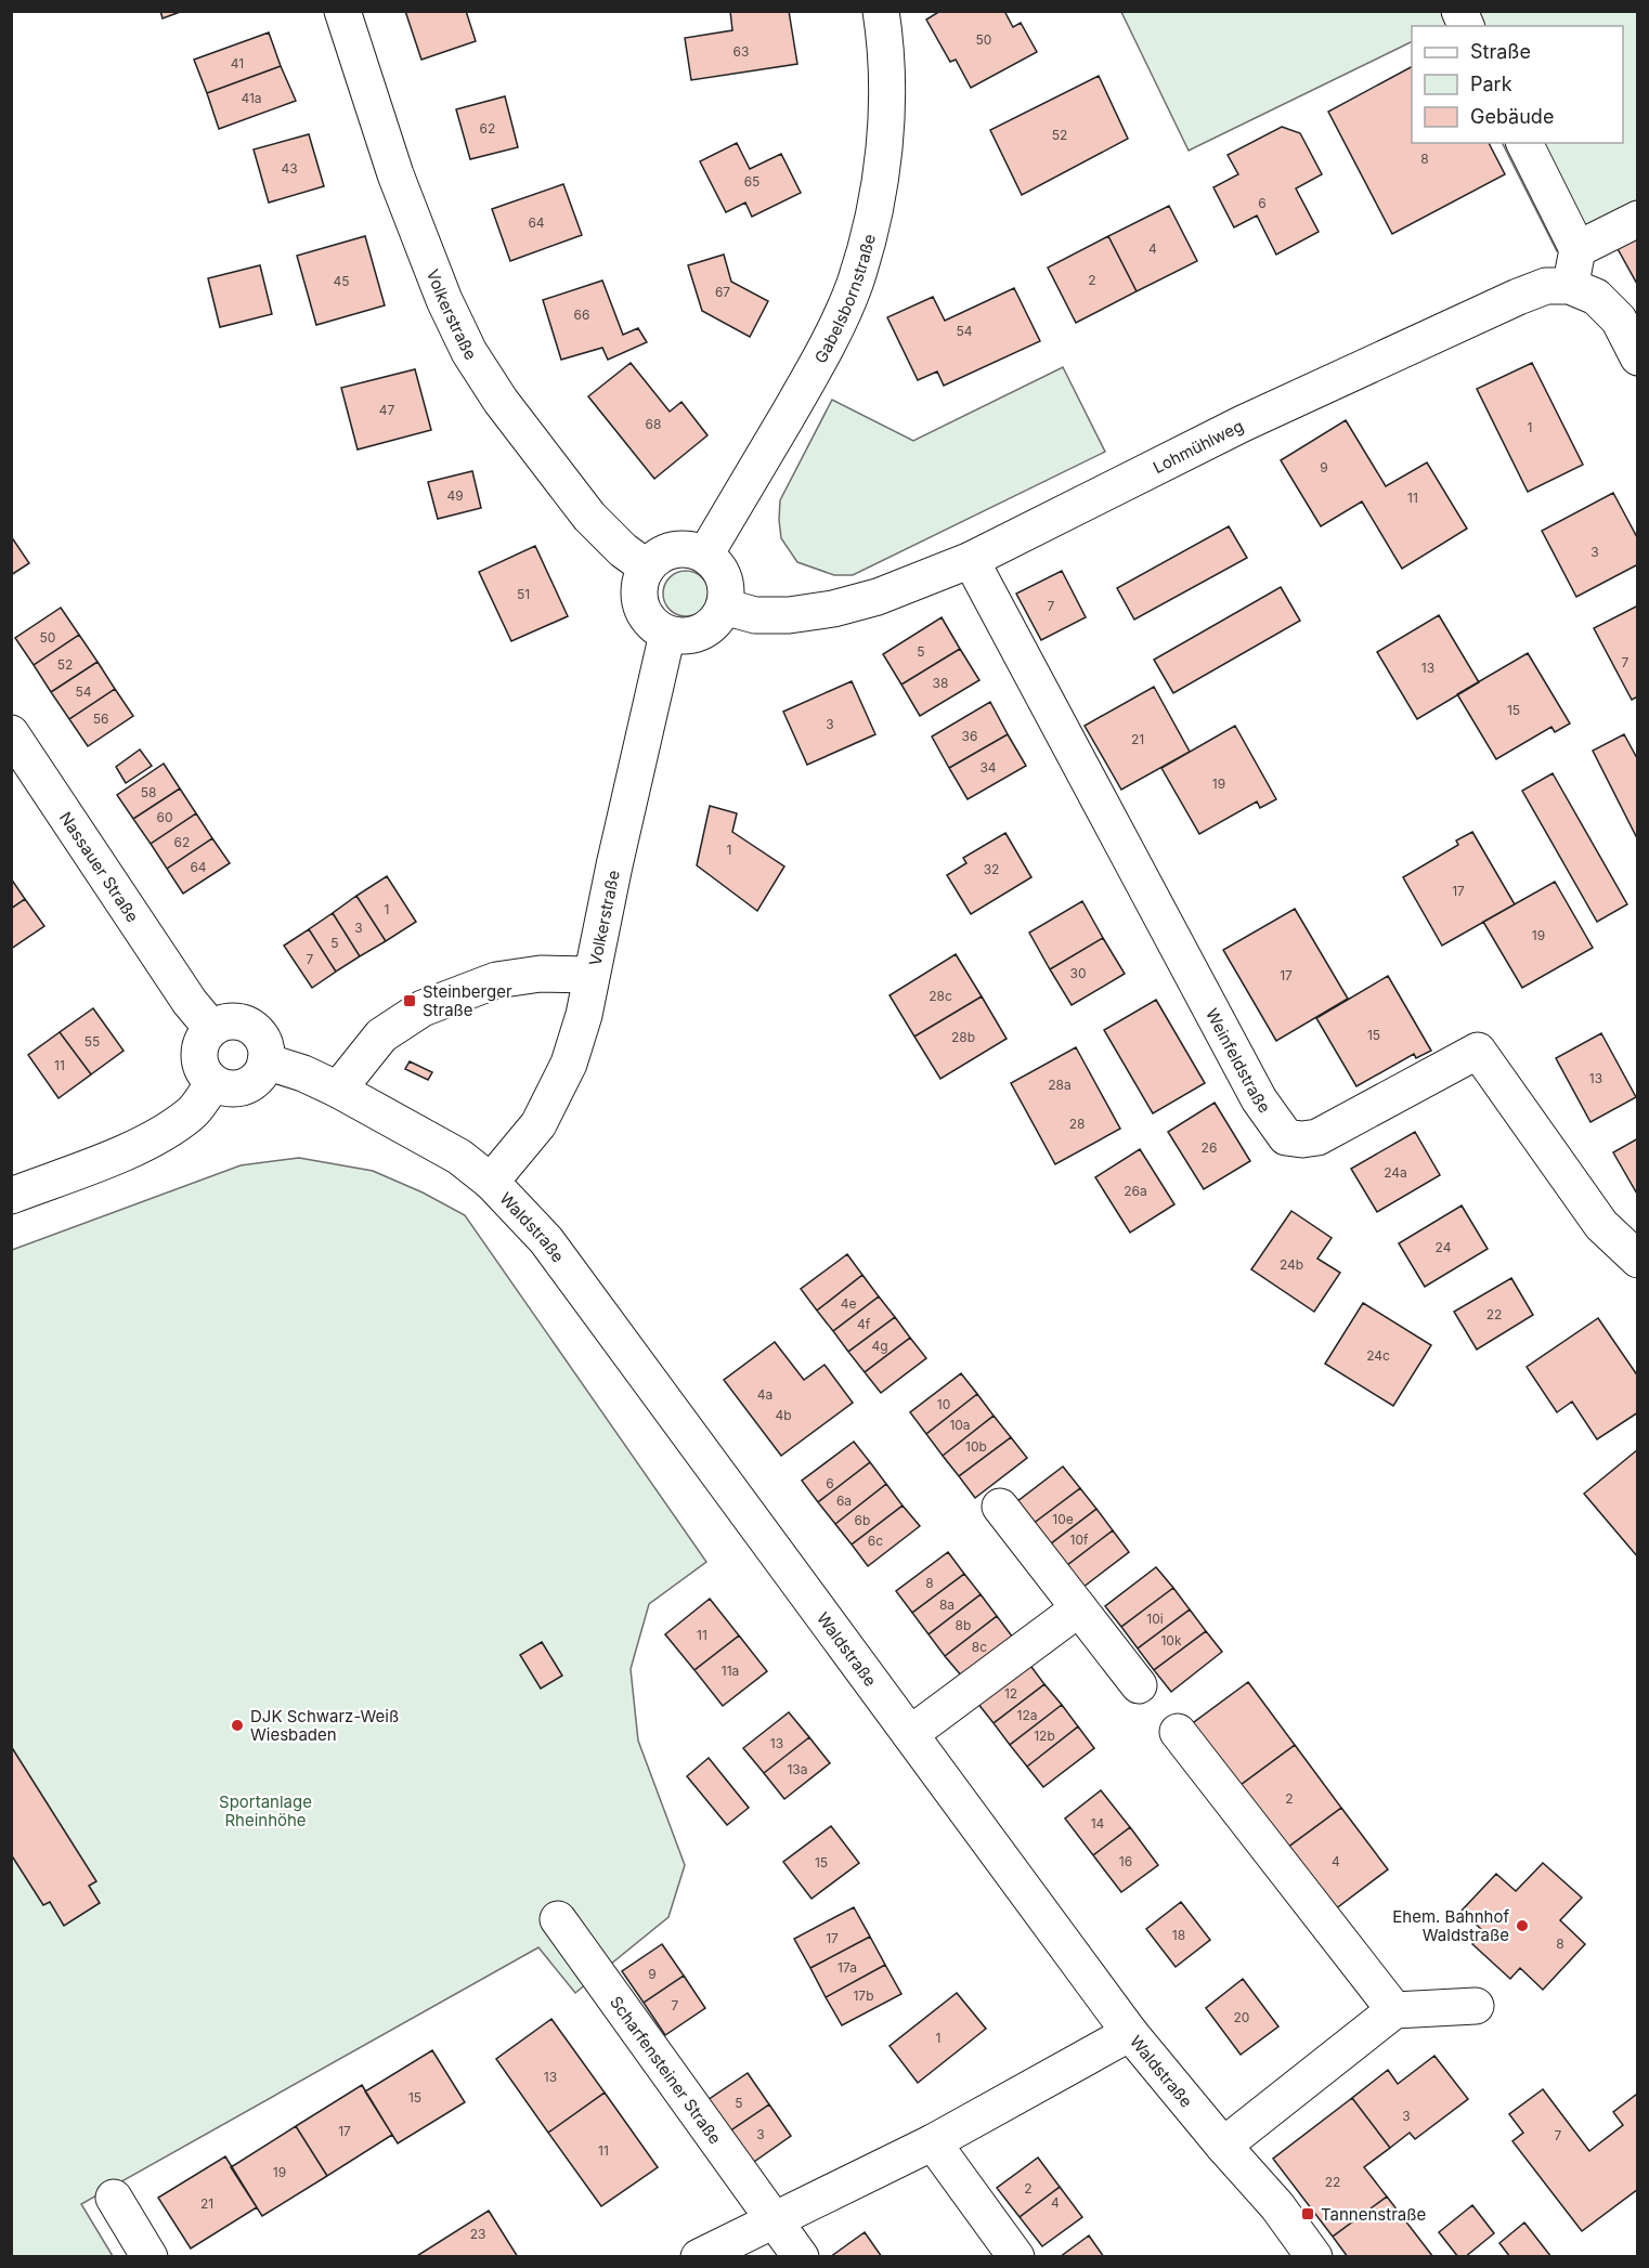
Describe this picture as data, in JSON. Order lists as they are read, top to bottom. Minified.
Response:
{"streets":{"street":["Gabelsbornstraße","Volkerstraße","Lohmühlweg","Nassauer Straße","Weinfeldstraße","Waldstraße","Scharfensteiner Straße"]},"crossings":[["Gabelsbornstraße","Volkerstraße"],["Gabelsbornstraße","Lohmühlweg"],["Volkerstraße","Lohmühlweg"],["Volkerstraße","Waldstraße"],["Lohmühlweg","Weinfeldstraße"]],"parks":["Sportanlage Rheinhöhe"],"places":{"transit":["Steinberger Straße","Tannenstraße"],"other":["DJK Schwarz-Weiß Wiesbaden","Ehem. Bahnhof Waldstraße"]},"house_numbers":["50","63","41","41a","62","52","8","43","65","6","64","4","2","45","67","66","54","47","68","1","9","49","11","3","51","7","50","5","7","52","13","38","54","15","56","3","36","21","34","19","58","60","62","1","64","32","17","1","3","19","5","7","30","17","28c","15","28b","55","11","13","28a","28","26","24a","26a","24","24b","4e","22","4f","4g","24c","4a","10","4b","10a","10b","6","6a","10e","6b","10f","6c","8","8a","10i","8b","11","10k","8c","11a","12","12a","12b","13","13a","2","14","16","4","15","18","17","8","17a","9","17b","7","20","1","13","15","5","3","17","3","7","11","19","22","2","4","21","23"],"legend":["Straße","Park","Gebäude"]}
